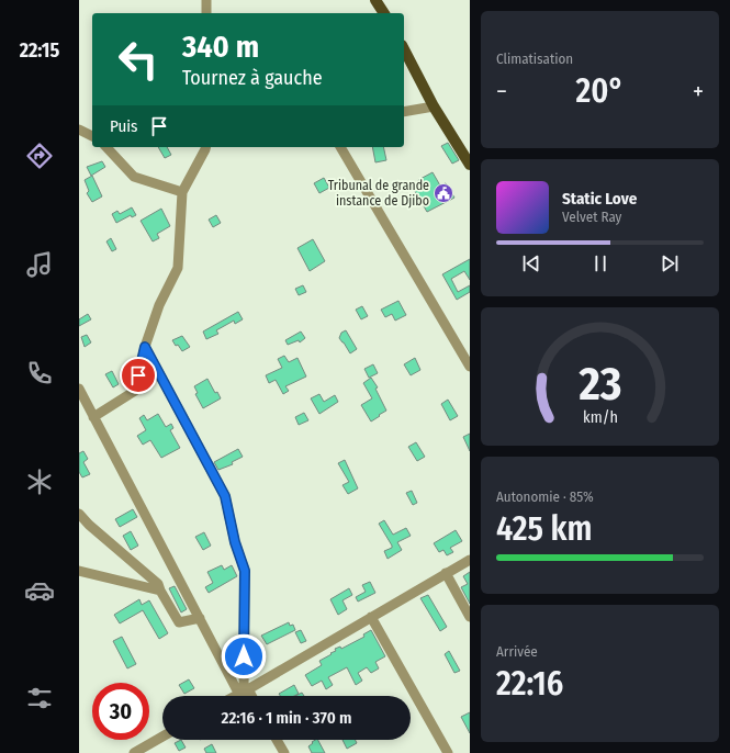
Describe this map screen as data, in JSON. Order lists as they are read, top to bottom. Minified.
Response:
{"places":{"public building":["Tribunal de grande instance de Djibo"]},"page":{"tabs":"22:15","tile":["Climatisation",["Autonomie · 85%","425 km"],["Arrivée","22:16"]],"turn":["340 m","Tournez à gauche"],"heat":["−","20°","+"],"then":"Puis","song":["Static Love","Velvet Ray"],"limit":"30","trip":"22:16 · 1 min · 370 m","gauge":["23","km/h"]}}
